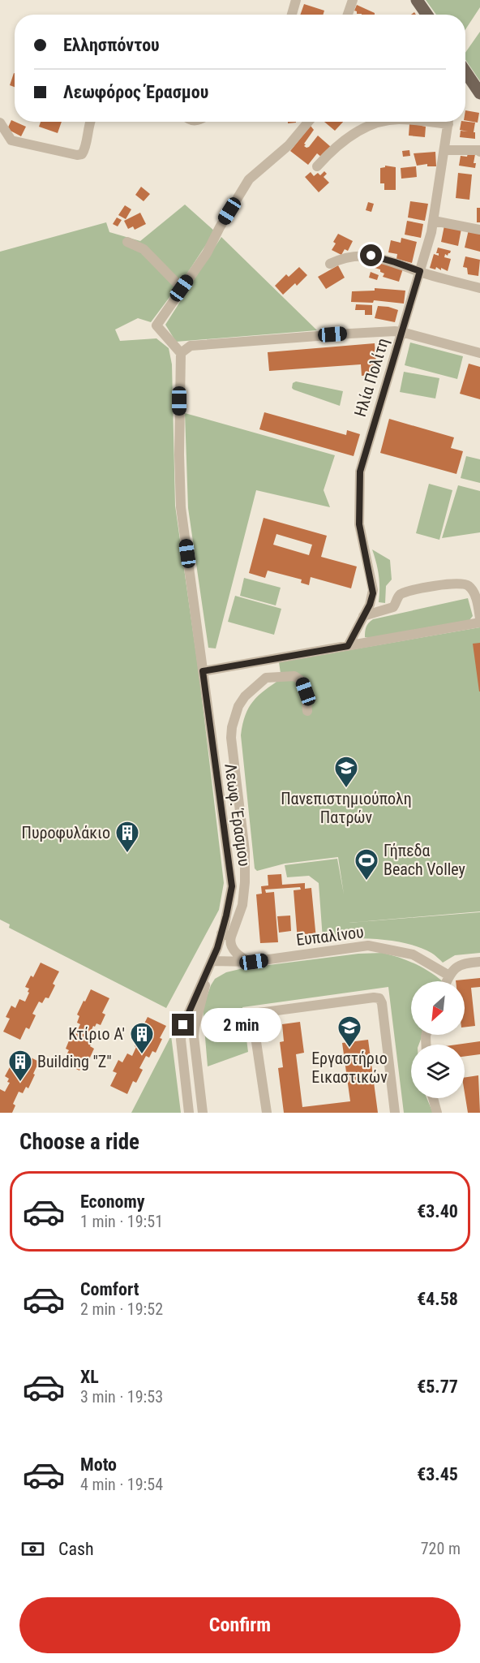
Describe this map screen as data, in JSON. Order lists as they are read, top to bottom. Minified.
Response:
{"streets":{"street":["Ηλία Πολίτη","Λεωφ. Έρασμου","Ευπαλίνου"]},"crossings":[["Λεωφ. Έρασμου","Ευπαλίνου"]],"places":{"school or university":["Πανεπιστημιούπολη Πατρών","Εργαστήριο Εικαστικών"],"building":["Πυροφυλάκιο","Κτίριο Α'","Building \"Z\""],"sports":["Γήπεδα Beach Volley"]},"north":"bottom left","page":{"banner":["Ελλησπόντου","Λεωφόρος Έρασμου"],"bubble":"2 min","heading":"Choose a ride","list":[{"name":"Economy","note":"1 min · 19:51","value":"€3.40"},{"name":"Comfort","note":"2 min · 19:52","value":"€4.58"},{"name":"XL","note":"3 min · 19:53","value":"€5.77"},{"name":"Moto","note":"4 min · 19:54","value":"€3.45"}],"pay":["Cash","720 m"],"buttons":"Confirm"}}
